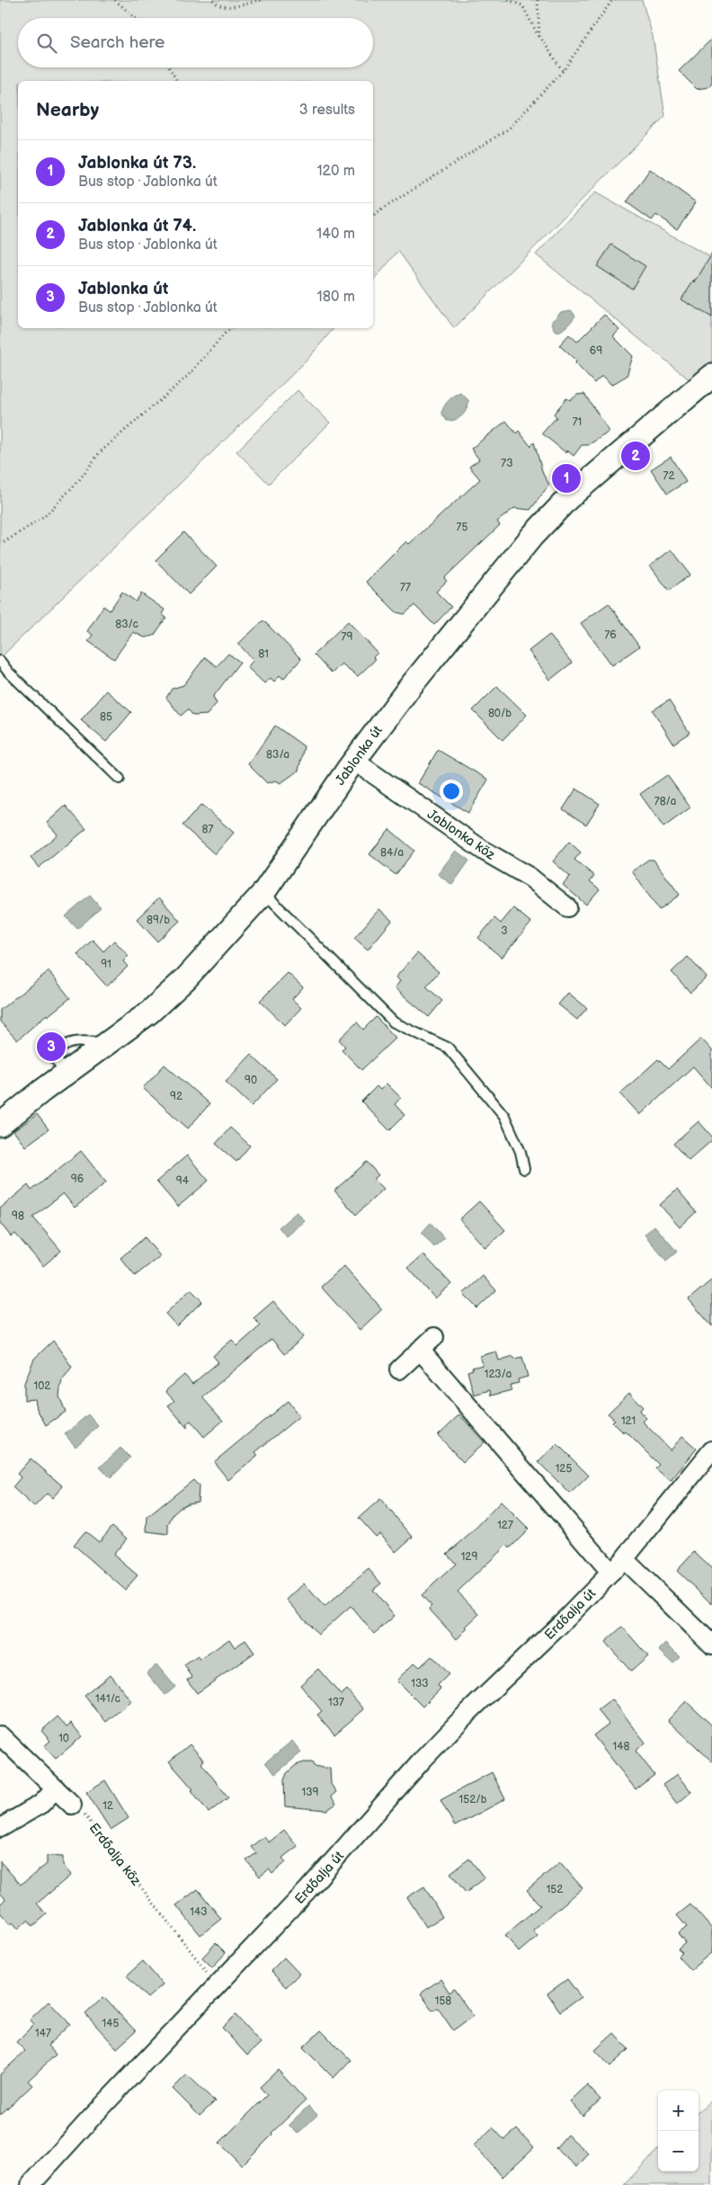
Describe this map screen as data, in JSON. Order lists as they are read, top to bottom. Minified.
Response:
{"streets":{"street":["Jablonka út","Jablonka köz","Erdőalja út"],"path":["Erdőalja köz"]},"crossings":[["Jablonka út","Jablonka köz"],["Erdőalja út","Erdőalja köz"]],"house_numbers":["69","71","73","72","75","77","83/c","76","79","81","80/b","85","83/a","78/a","87","84/a","89/b","3","91","90","92","96","94","98","123/a","102","121","125","127","129","133","141/c","137","10","148","139","152/b","12","152","143","158","145","147"],"page":{"search":"Search here","heading":["Nearby","3 results"],"list":[{"mark":"1","name":"Jablonka út 73.","note":"Bus stop · Jablonka út","value":"120 m"},{"mark":"2","name":"Jablonka út 74.","note":"Bus stop · Jablonka út","value":"140 m"},{"mark":"3","name":"Jablonka út","note":"Bus stop · Jablonka út","value":"180 m"}],"pins":["2","1","3"],"map_buttons":["+","−"]}}
